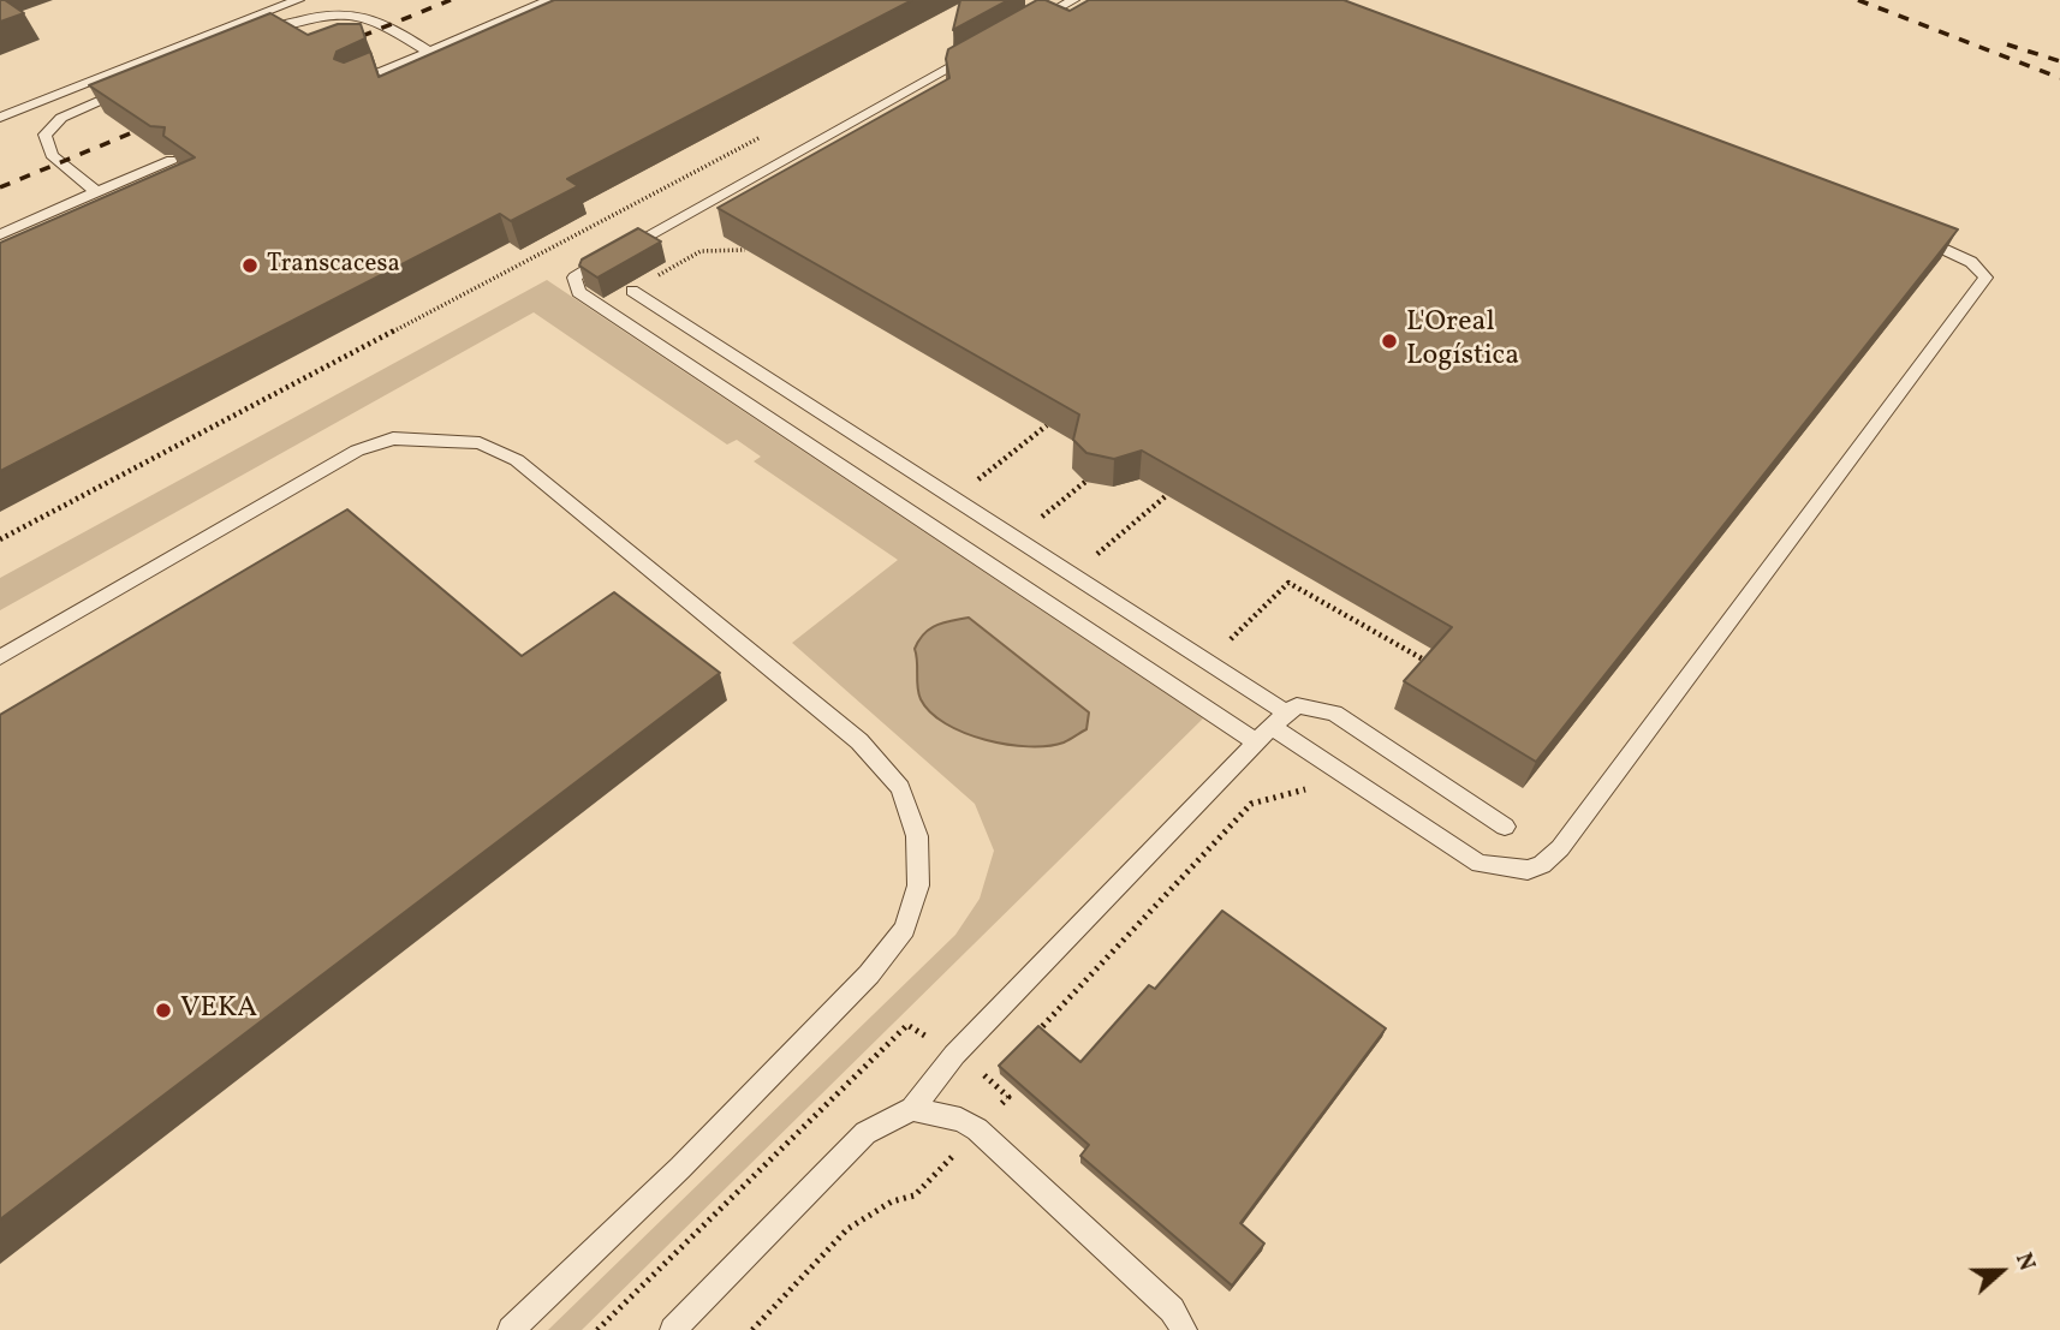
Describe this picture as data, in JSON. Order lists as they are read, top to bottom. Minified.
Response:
{"places":["Transcacesa","L'Oreal Logística","VEKA"],"north":"right"}
